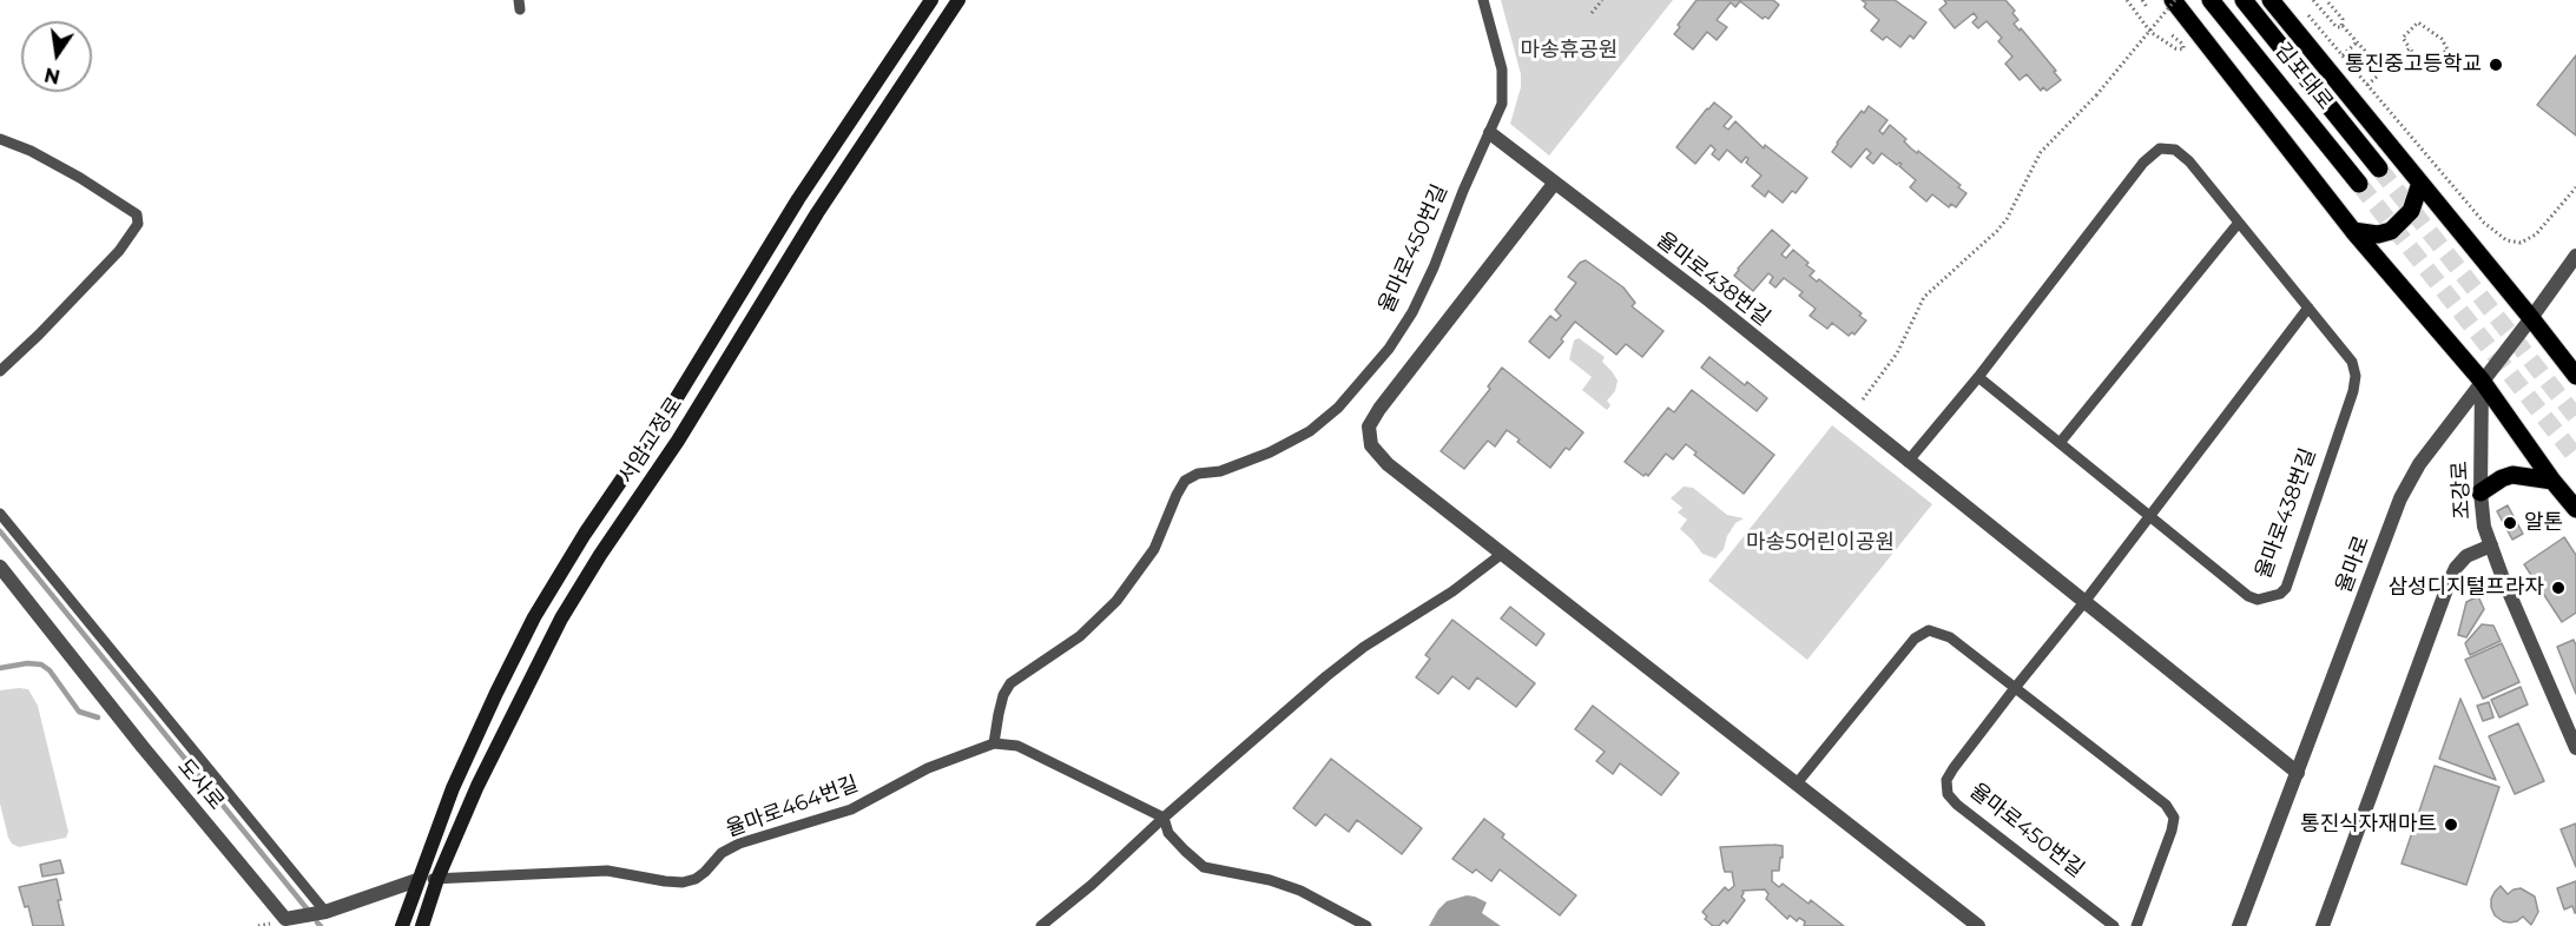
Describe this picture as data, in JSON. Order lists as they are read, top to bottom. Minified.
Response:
{"streets":{"main road":["김포대로","서암고정로"],"street":["율마로438번길","조강로","율마로","도사로"],"lane":["율마로450번길","율마로464번길"]},"crossings":[["율마로450번길","율마로438번길"],["율마로450번길","율마로464번길"],["율마로438번길","율마로"],["서암고정로","도사로"],["서암고정로","율마로464번길"],["조강로","율마로"],["도사로","율마로464번길"]],"parks":["마송휴공원","마송5어린이공원"],"places":["통진중고등학교","알톤","삼성디지털프라자","통진식자재마트"],"north":"bottom"}
